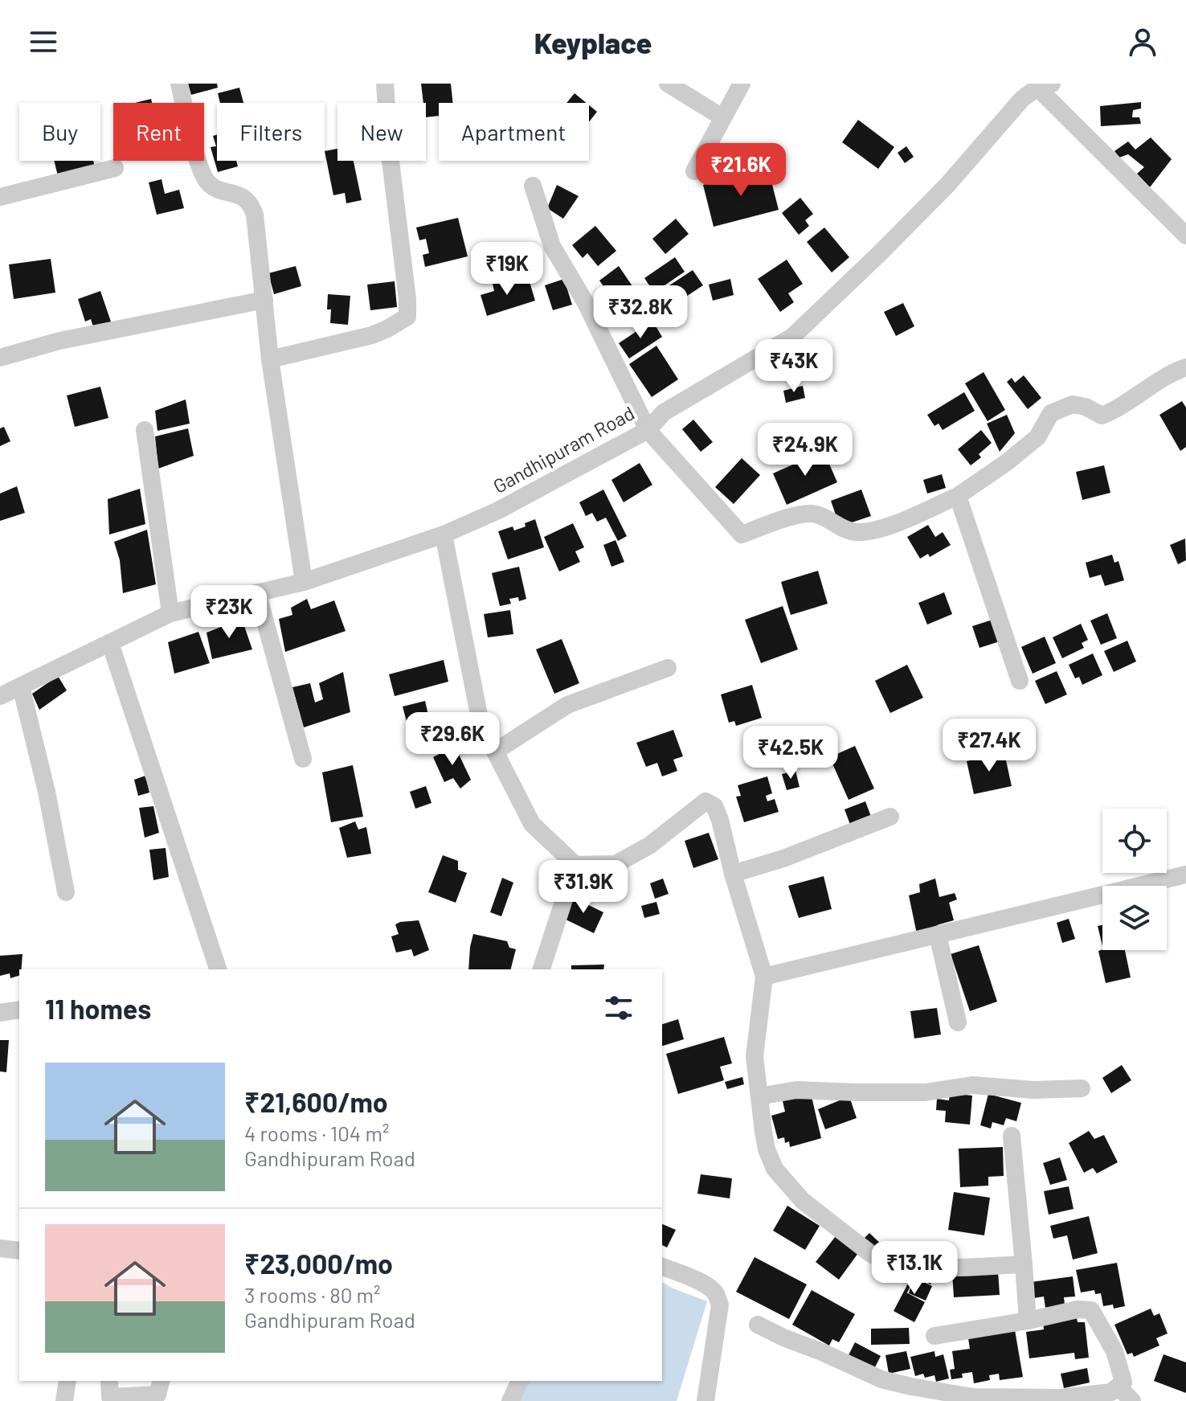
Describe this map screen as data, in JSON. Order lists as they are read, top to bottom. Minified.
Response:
{"streets":{"street":["Gandhipuram Road"]},"page":{"header":"Keyplace","chip":["Buy","Rent","Filters","New","Apartment"],"price":["₹21.6K","₹19K","₹32.8K","₹43K","₹24.9K","₹23K","₹29.6K","₹27.4K","₹42.5K","₹31.9K","₹13.1K"],"heading":"11 homes","list":[{"name":"₹21,600/mo","note":"4 rooms · 104 m² · Gandhipuram Road"},{"name":"₹23,000/mo","note":"3 rooms · 80 m² · Gandhipuram Road"}]}}
